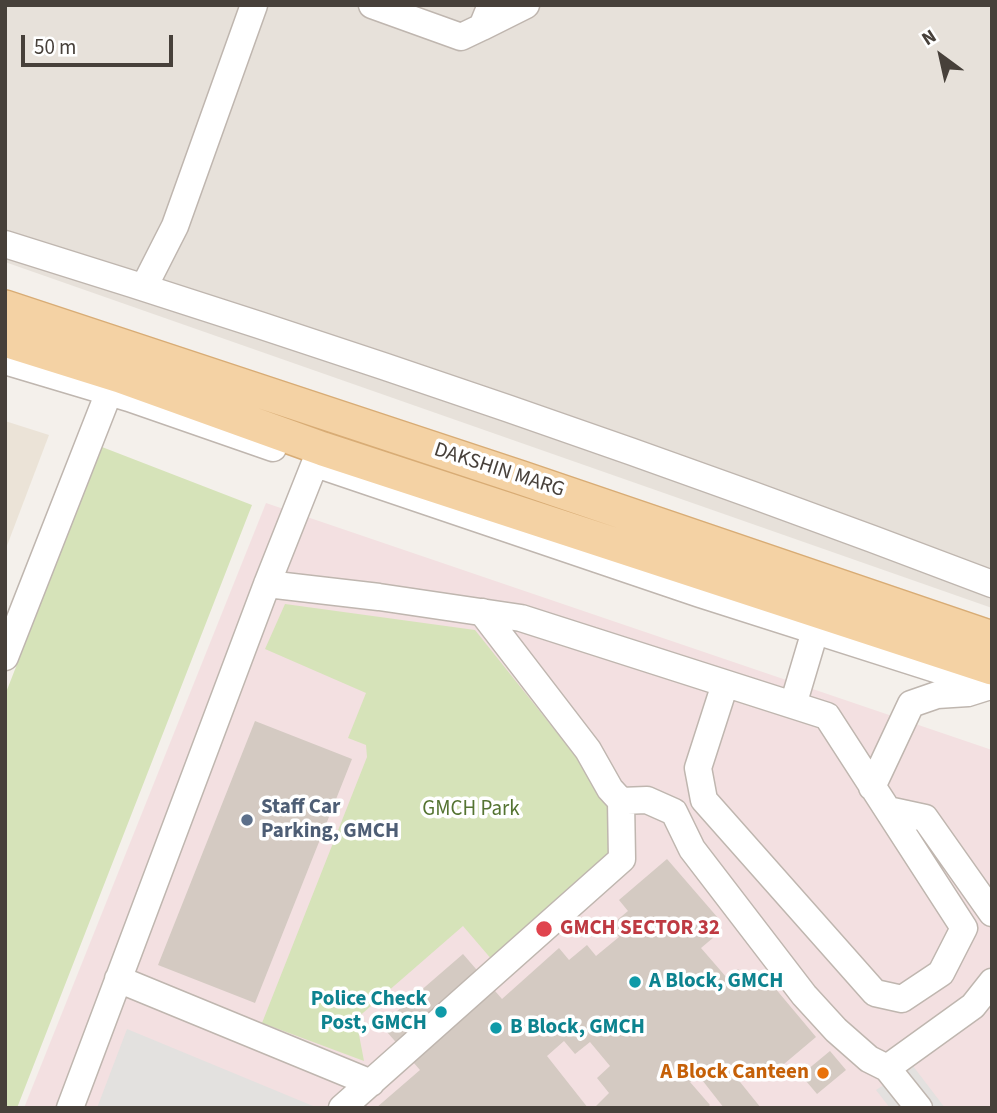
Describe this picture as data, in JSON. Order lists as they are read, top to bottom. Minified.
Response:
{"streets":{"main road":["DAKSHIN MARG"]},"parks":["GMCH Park"],"places":["Staff Car Parking, GMCH","GMCH SECTOR 32","A Block, GMCH","Police Check Post, GMCH","B Block, GMCH","A Block Canteen"],"scale_bar":"50 m","north":"top left"}
